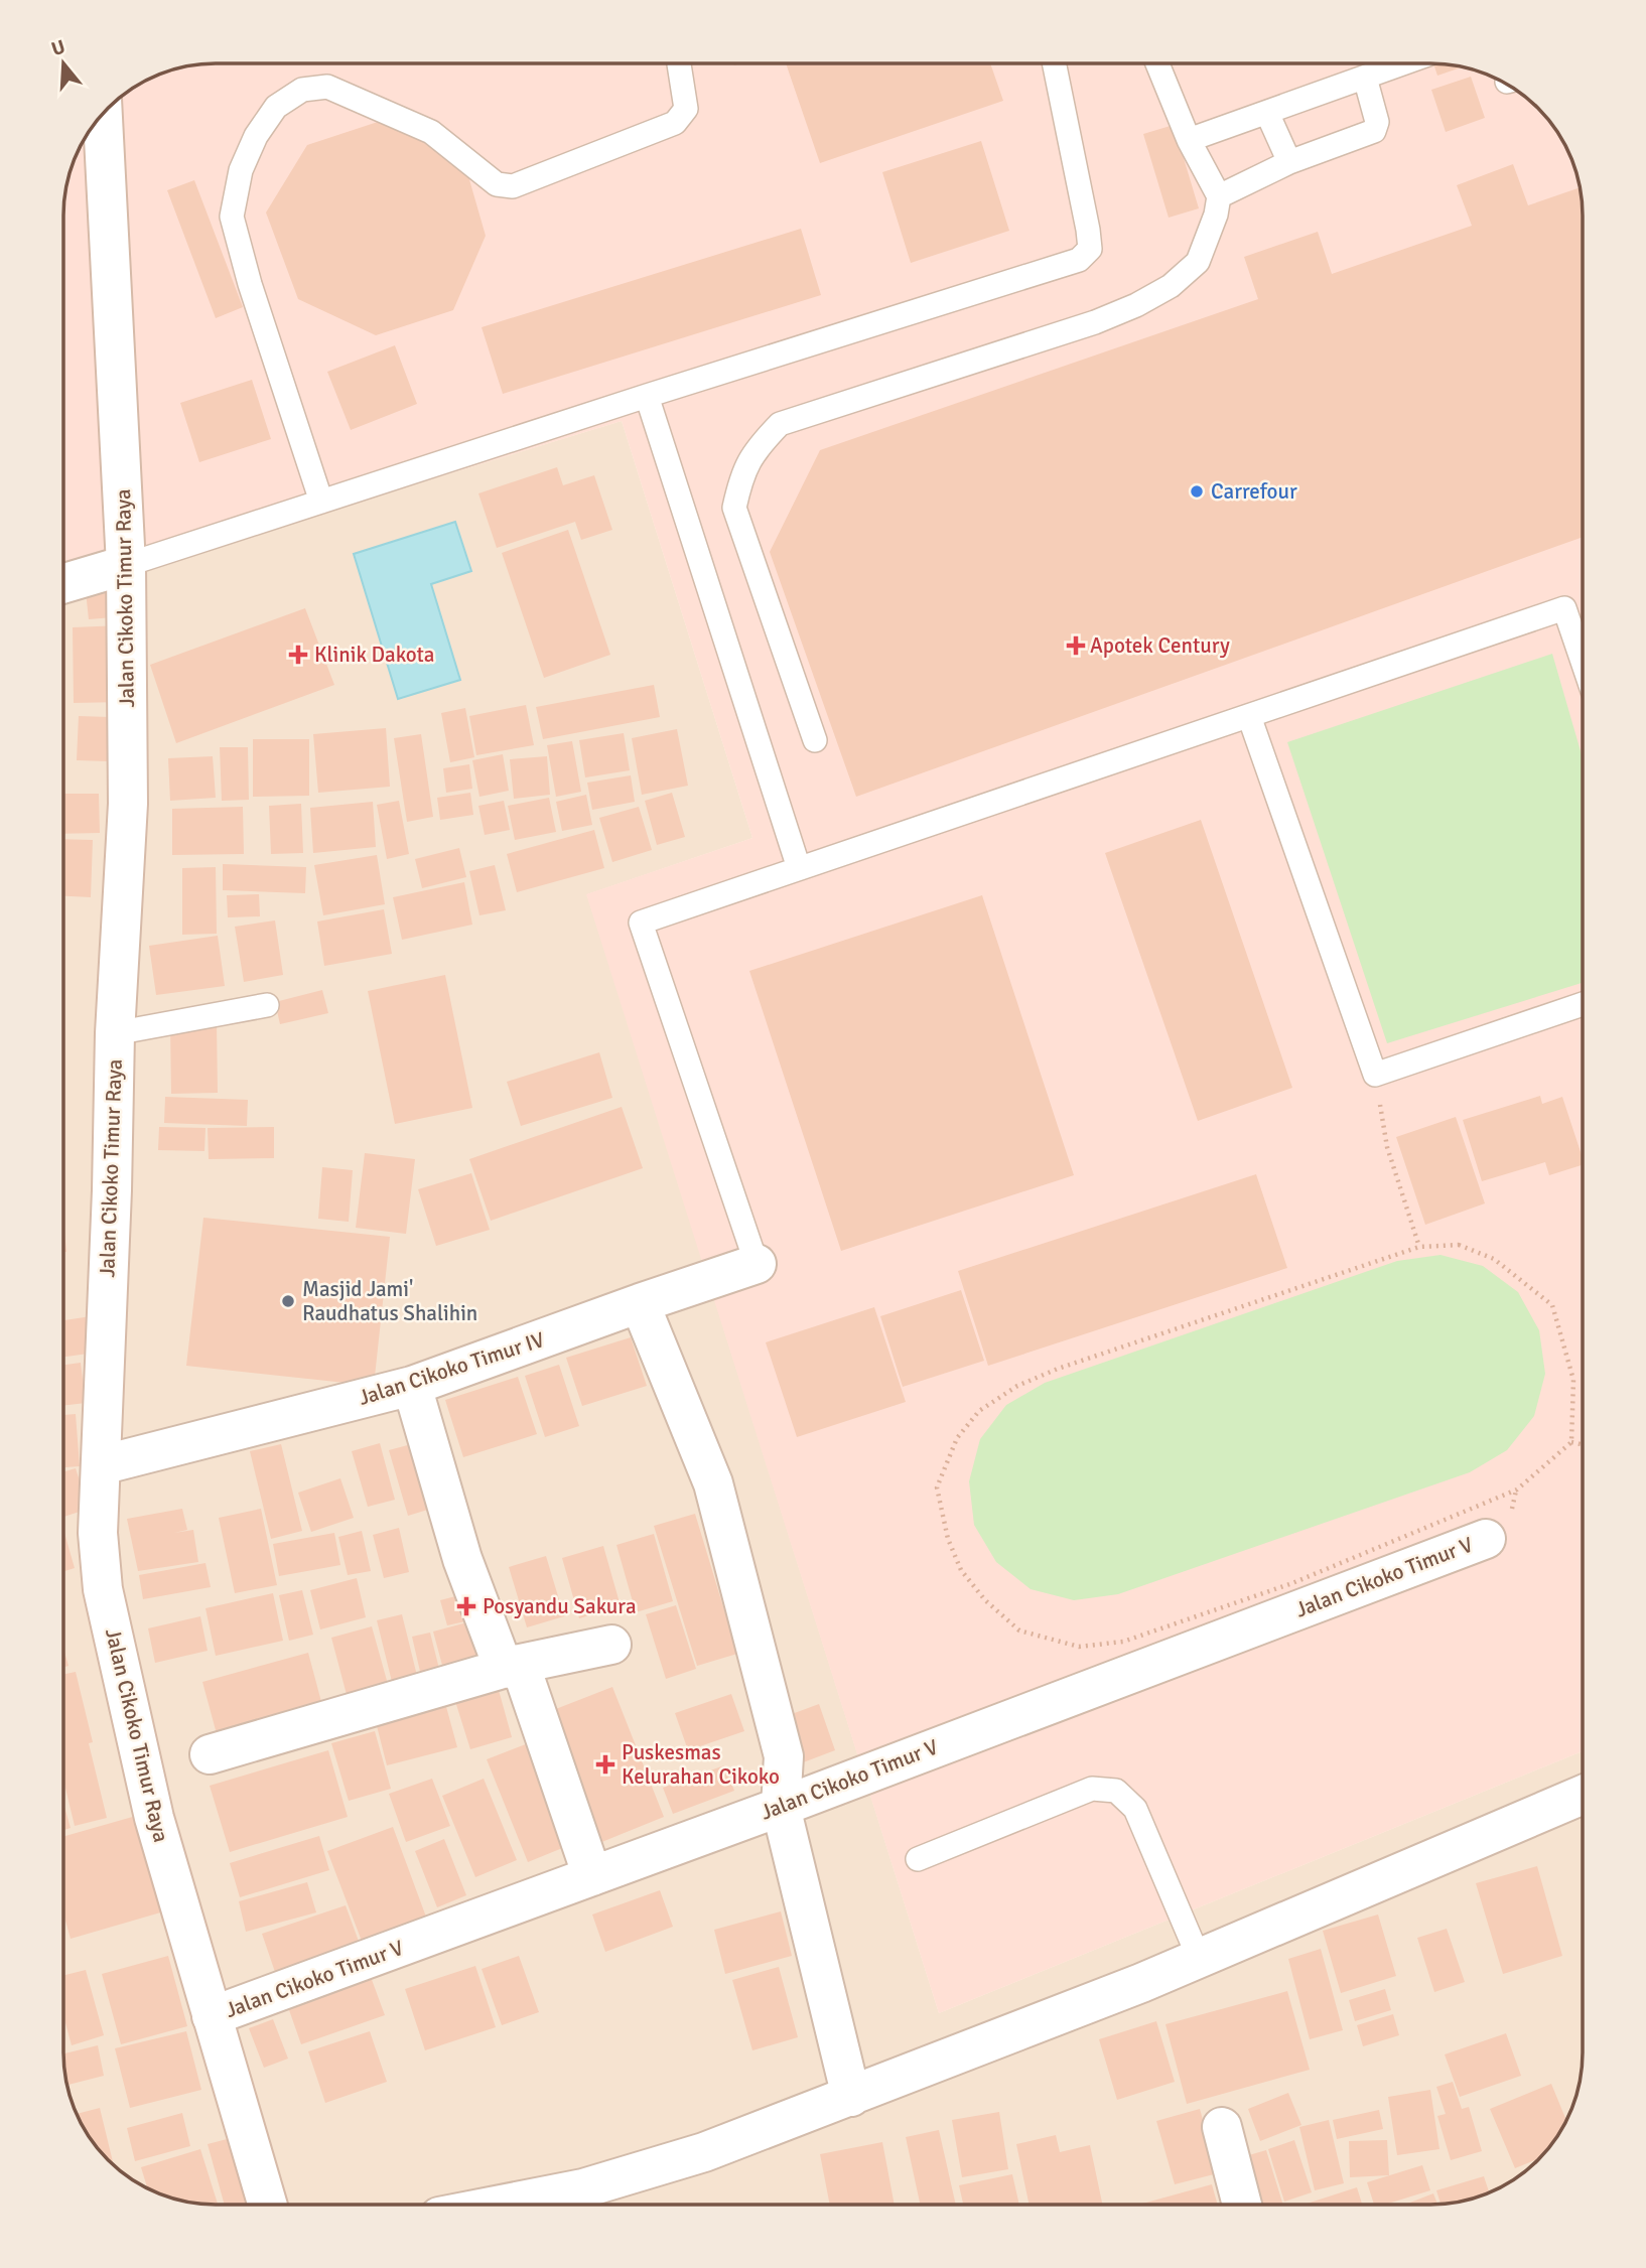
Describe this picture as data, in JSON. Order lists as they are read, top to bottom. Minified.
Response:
{"streets":{"street":["Jalan Cikoko Timur Raya","Jalan Cikoko Timur IV","Jalan Cikoko Timur V"]},"crossings":[["Jalan Cikoko Timur Raya","Jalan Cikoko Timur IV"],["Jalan Cikoko Timur Raya","Jalan Cikoko Timur V"]],"places":{"other":["Carrefour","Masjid Jami' Raudhatus Shalihin"],"health":["Apotek Century","Klinik Dakota","Posyandu Sakura","Puskesmas Kelurahan Cikoko"]},"north":"top"}
